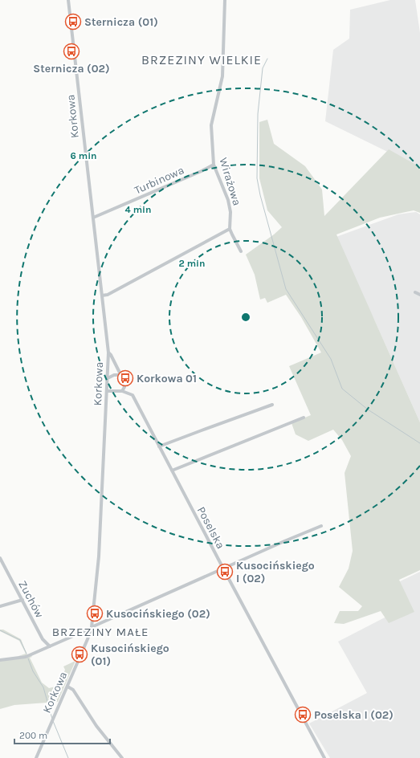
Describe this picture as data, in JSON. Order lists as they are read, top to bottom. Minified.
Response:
{"streets":{"street":["Korkowa","Turbinowa","Wirażowa","Poselska","Zuchów"]},"crossings":[["Korkowa","Turbinowa"],["Turbinowa","Wirażowa"]],"districts":["BRZEZINY WIELKIE","BRZEZINY MAŁE"],"places":{"bus stop":["Sternicza (01)","Sternicza (02)","Korkowa 01","Kusocińskiego I (02)","Kusocińskiego (02)","Kusocińskiego (01)","Poselska I (02)"]},"scale_bar":"200 m","rings":["6 min","4 min","2 min"]}
